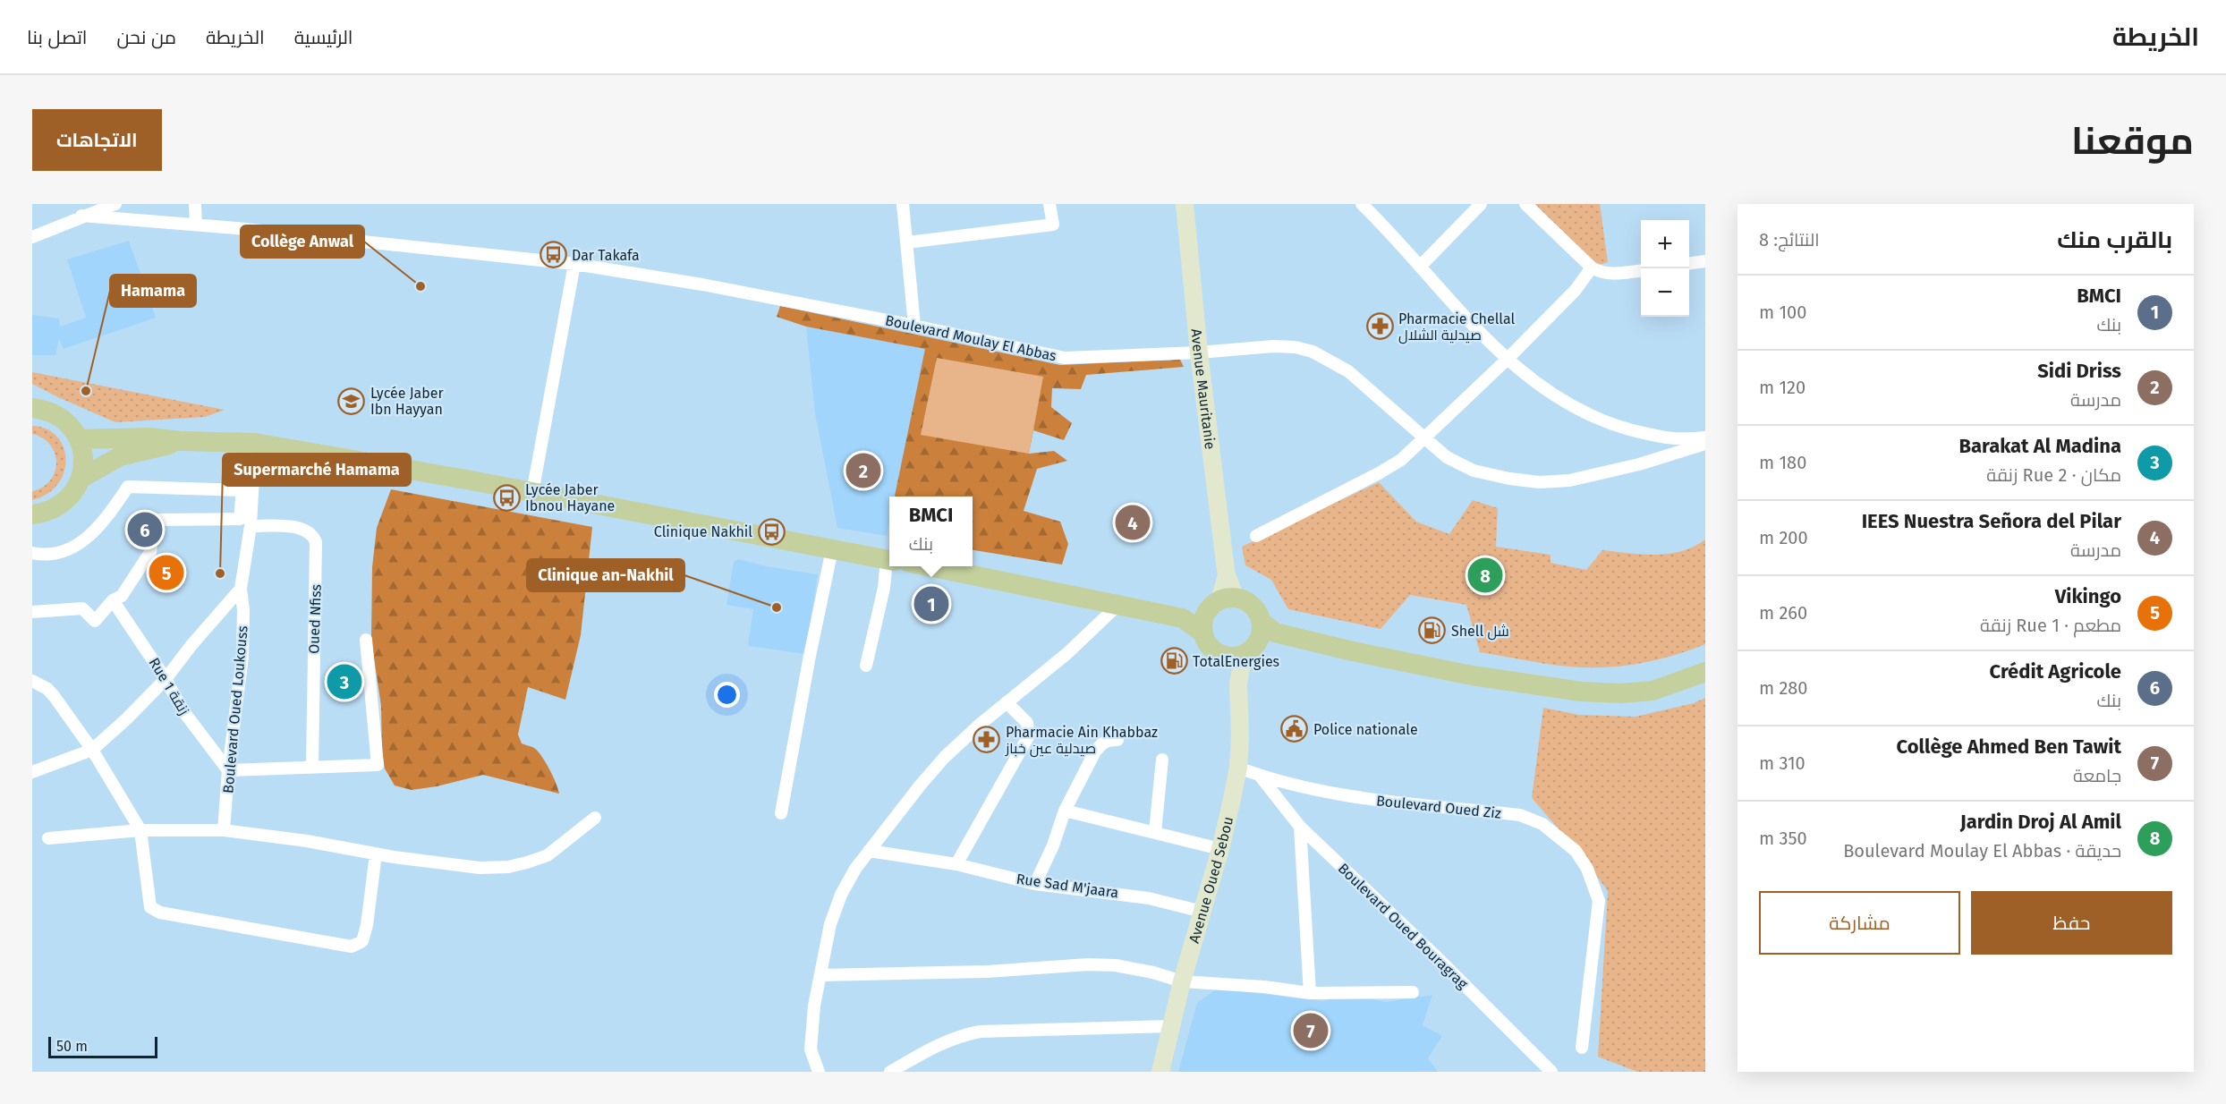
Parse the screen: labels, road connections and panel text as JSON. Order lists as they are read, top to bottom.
{
  "streets": {
    "street": [
      "Boulevard Moulay El Abbas",
      "Avenue Mauritanie",
      "Oued Nfiss",
      "Rue 1 زنقة",
      "Boulevard Oued Loukouss",
      "Boulevard Oued Ziz",
      "Avenue Oued Sebou",
      "Rue Sad M'jaara",
      "Boulevard Oued Bouragrag"
    ]
  },
  "crossings": [
    ["Boulevard Moulay El Abbas", "Avenue Mauritanie"],
    ["Avenue Mauritanie", "Avenue Oued Sebou"],
    ["Oued Nfiss", "Boulevard Oued Loukouss"],
    ["Rue 1 زنقة", "Boulevard Oued Loukouss"],
    ["Boulevard Oued Ziz", "Avenue Oued Sebou"],
    ["Boulevard Oued Ziz", "Boulevard Oued Bouragrag"],
    ["Avenue Oued Sebou", "Rue Sad M'jaara"]
  ],
  "places": {
    "bus stop": ["Dar Takafa", "Lycée Jaber Ibnou Hayane", "Clinique Nakhil"],
    "other": [
      "Collège Anwal",
      "Hamama",
      "Supermarché Hamama",
      "Clinique an-Nakhil"
    ],
    "pharmacy": ["Pharmacie Chellal صيدلية الشلال", "Pharmacie Ain Khabbaz صيدلية عين خباز"],
    "school or university": ["Lycée Jaber Ibn Hayyan"],
    "fuel station": ["Shell شل", "TotalEnergies"],
    "public building": ["Police nationale"]
  },
  "scale_bar": "50 m",
  "page": {
    "header": "الخريطة",
    "nav": [
      "الرئيسية",
      "الخريطة",
      "من نحن",
      "اتصل بنا"
    ],
    "title": "موقعنا",
    "buttons": [
      "الاتجاهات",
      ["حفظ", "مشاركة"]
    ],
    "heading": ["بالقرب منك", "النتائج: 8"],
    "map_buttons": ["+", "−"],
    "list": [
      {
        "mark": "1",
        "name": "BMCI",
        "note": "بنك",
        "value": "100 m"
      },
      {
        "mark": "2",
        "name": "Sidi Driss",
        "note": "مدرسة",
        "value": "120 m"
      },
      {
        "mark": "3",
        "name": "Barakat Al Madina",
        "note": "مكان · Rue 2 زنقة",
        "value": "180 m"
      },
      {
        "mark": "4",
        "name": "IEES Nuestra Señora del Pilar",
        "note": "مدرسة",
        "value": "200 m"
      },
      {
        "mark": "5",
        "name": "Vikingo",
        "note": "مطعم · Rue 1 زنقة",
        "value": "260 m"
      },
      {
        "mark": "6",
        "name": "Crédit Agricole",
        "note": "بنك",
        "value": "280 m"
      },
      {
        "mark": "7",
        "name": "Collège Ahmed Ben Tawit",
        "note": "جامعة",
        "value": "310 m"
      },
      {
        "mark": "8",
        "name": "Jardin Droj Al Amil",
        "note": "حديقة · Boulevard Moulay El Abbas",
        "value": "350 m"
      }
    ],
    "pins": [
      "2",
      "4",
      "6",
      "5",
      "8",
      "1",
      "3",
      "7"
    ],
    "popup": ["BMCI", "بنك"],
    "scale": "50 m"
  }
}
